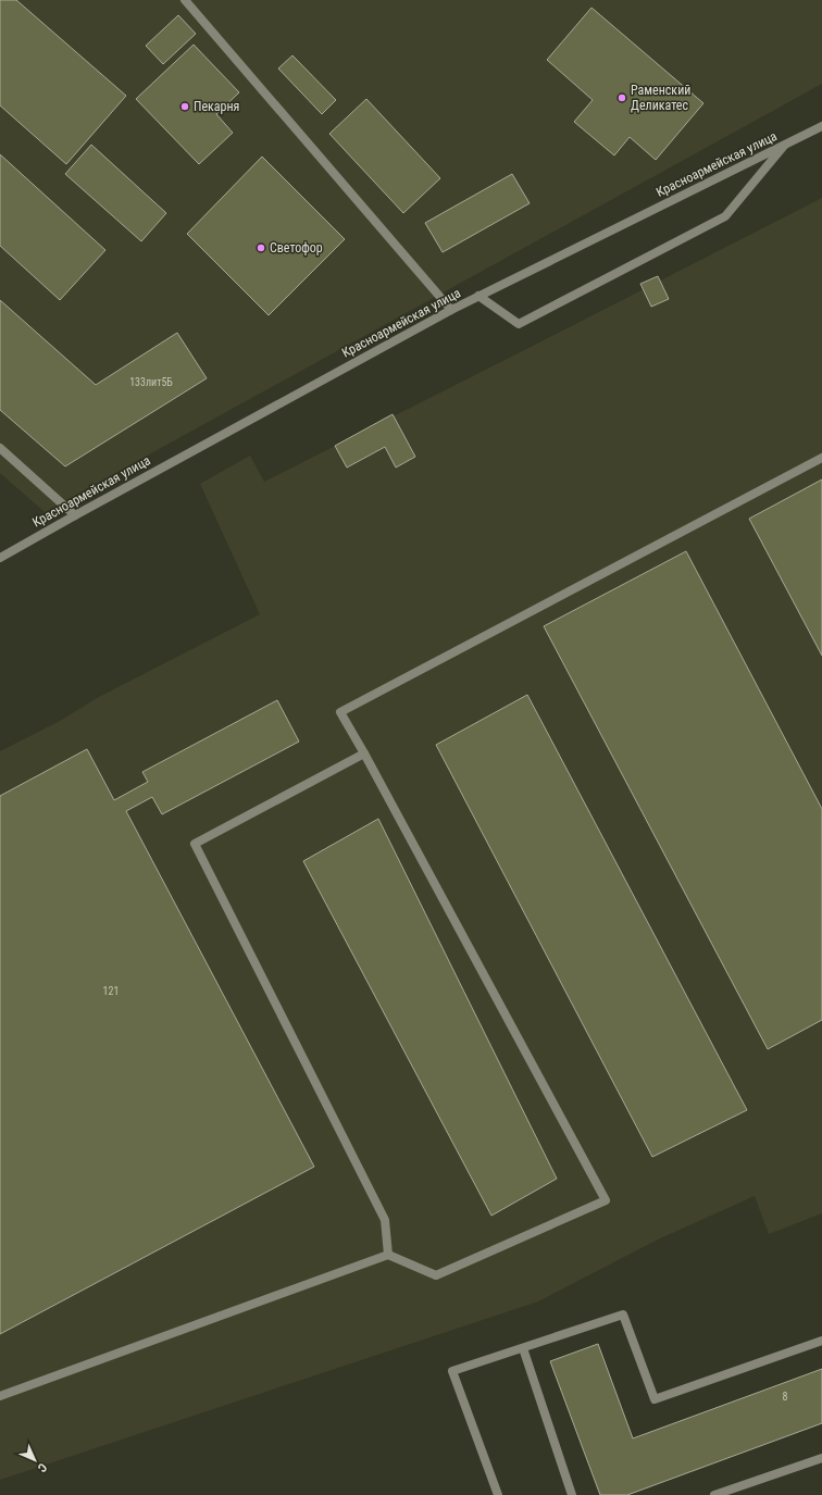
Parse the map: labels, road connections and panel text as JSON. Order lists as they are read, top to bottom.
{
  "streets": {
    "street": ["Красноармейская улица"]
  },
  "places": ["Раменский Деликатес", "Пекарня", "Светофор"],
  "house_numbers": ["133лит5Б", "121", "8"],
  "north": "bottom right"
}
